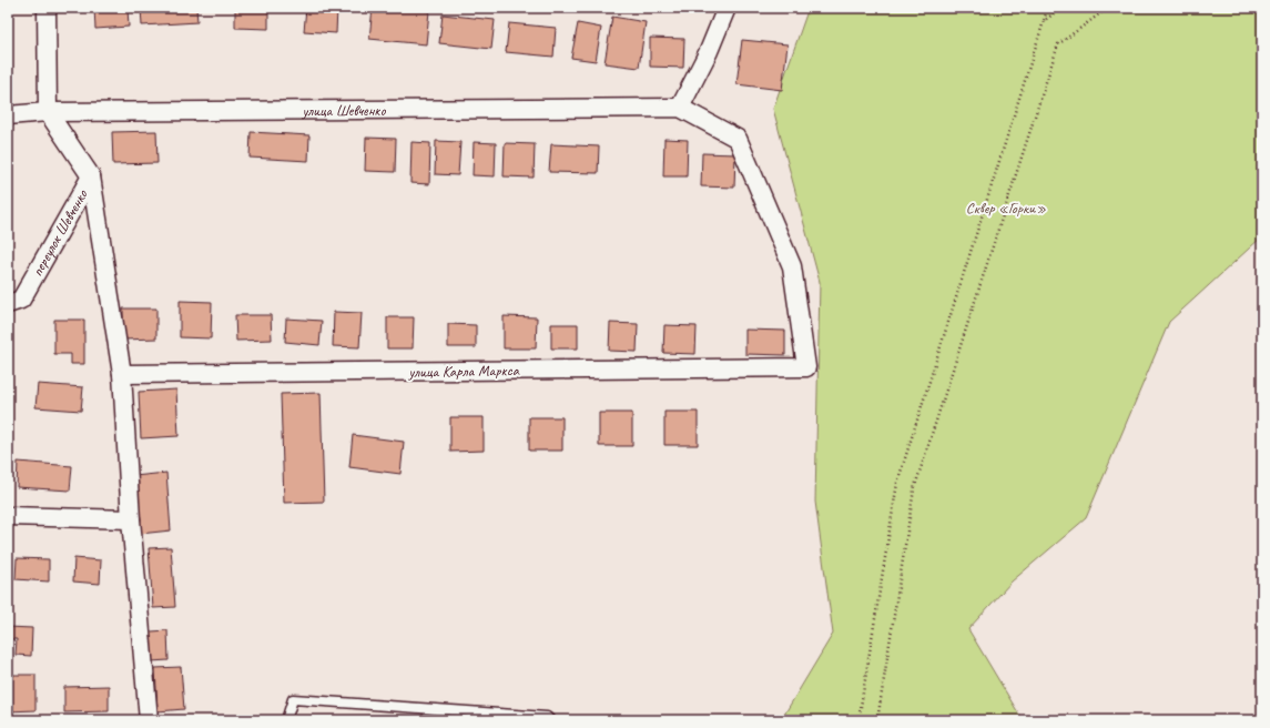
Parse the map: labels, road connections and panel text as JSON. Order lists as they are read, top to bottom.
{
  "streets": {
    "street": ["улица Шевченко", "переулок Шевченко", "улица Карла Маркса"]
  },
  "crossings": [
    ["улица Шевченко", "улица Карла Маркса"]
  ],
  "parks": ["Сквер «Горки»"]
}
